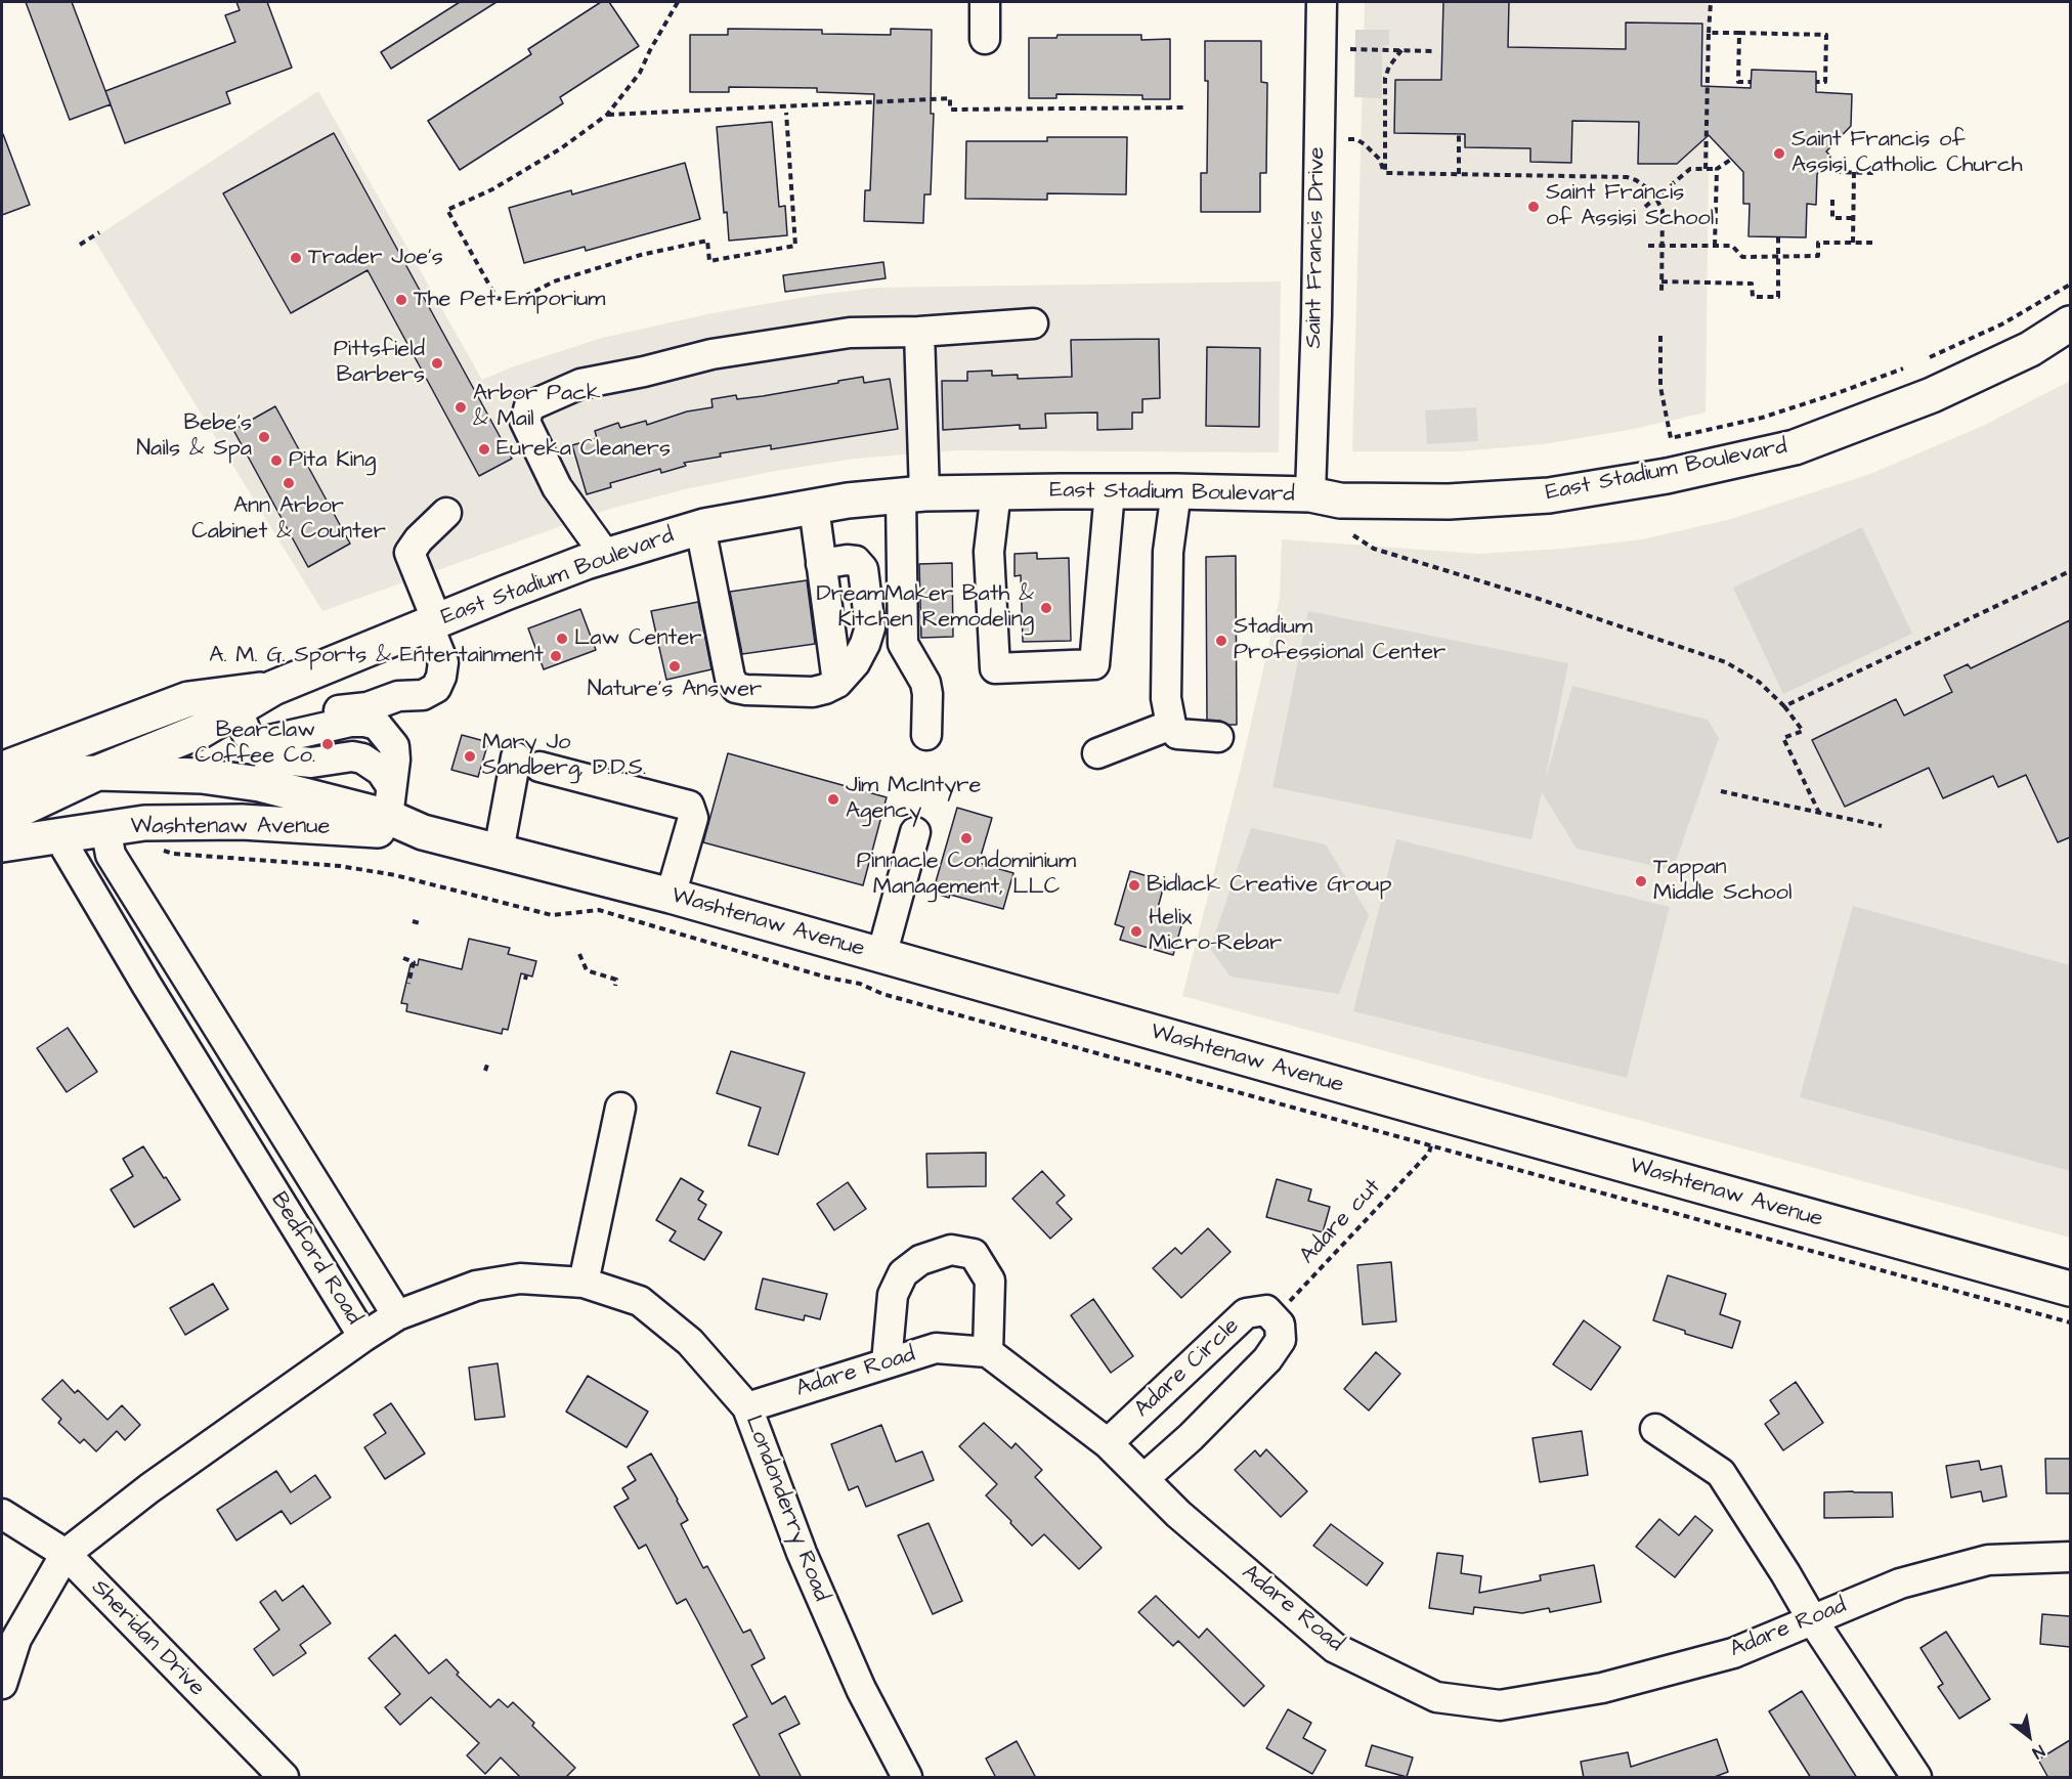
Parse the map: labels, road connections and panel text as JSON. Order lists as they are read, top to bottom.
{
  "streets": {
    "main road": ["East Stadium Boulevard", "Washtenaw Avenue"],
    "street": [
      "Saint Francis Drive",
      "Bedford Road",
      "Adare Circle",
      "Adare Road",
      "Londonderry Road",
      "Sheridan Drive"
    ],
    "path": ["Adare cut"]
  },
  "crossings": [
    ["Saint Francis Drive", "East Stadium Boulevard"],
    ["East Stadium Boulevard", "Washtenaw Avenue"],
    ["Washtenaw Avenue", "Bedford Road"],
    ["Adare cut", "Adare Circle"],
    ["Bedford Road", "Londonderry Road"],
    ["Bedford Road", "Sheridan Drive"],
    ["Adare Circle", "Adare Road"],
    ["Adare Road", "Londonderry Road"]
  ],
  "places": [
    "Saint Francis of Assisi Catholic Church",
    "Saint Francis of Assisi School",
    "Trader Joe's",
    "The Pet Emporium",
    "Pittsfield Barbers",
    "Arbor Pack & Mail",
    "Bebe's Nails & Spa",
    "Eureka Cleaners",
    "Pita King",
    "Ann Arbor Cabinet & Counter",
    "DreamMaker Bath & Kitchen Remodeling",
    "Law Center",
    "Stadium Professional Center",
    "A. M. G. Sports & Entertainment",
    "Nature's Answer",
    "Bearclaw Coffee Co.",
    "Mary Jo Sandberg, D.D.S.",
    "Jim McIntyre Agency",
    "Pinnacle Condominium Management, LLC",
    "Tappan Middle School",
    "Bidlack Creative Group",
    "Helix Micro-Rebar"
  ],
  "north": "bottom right"
}
